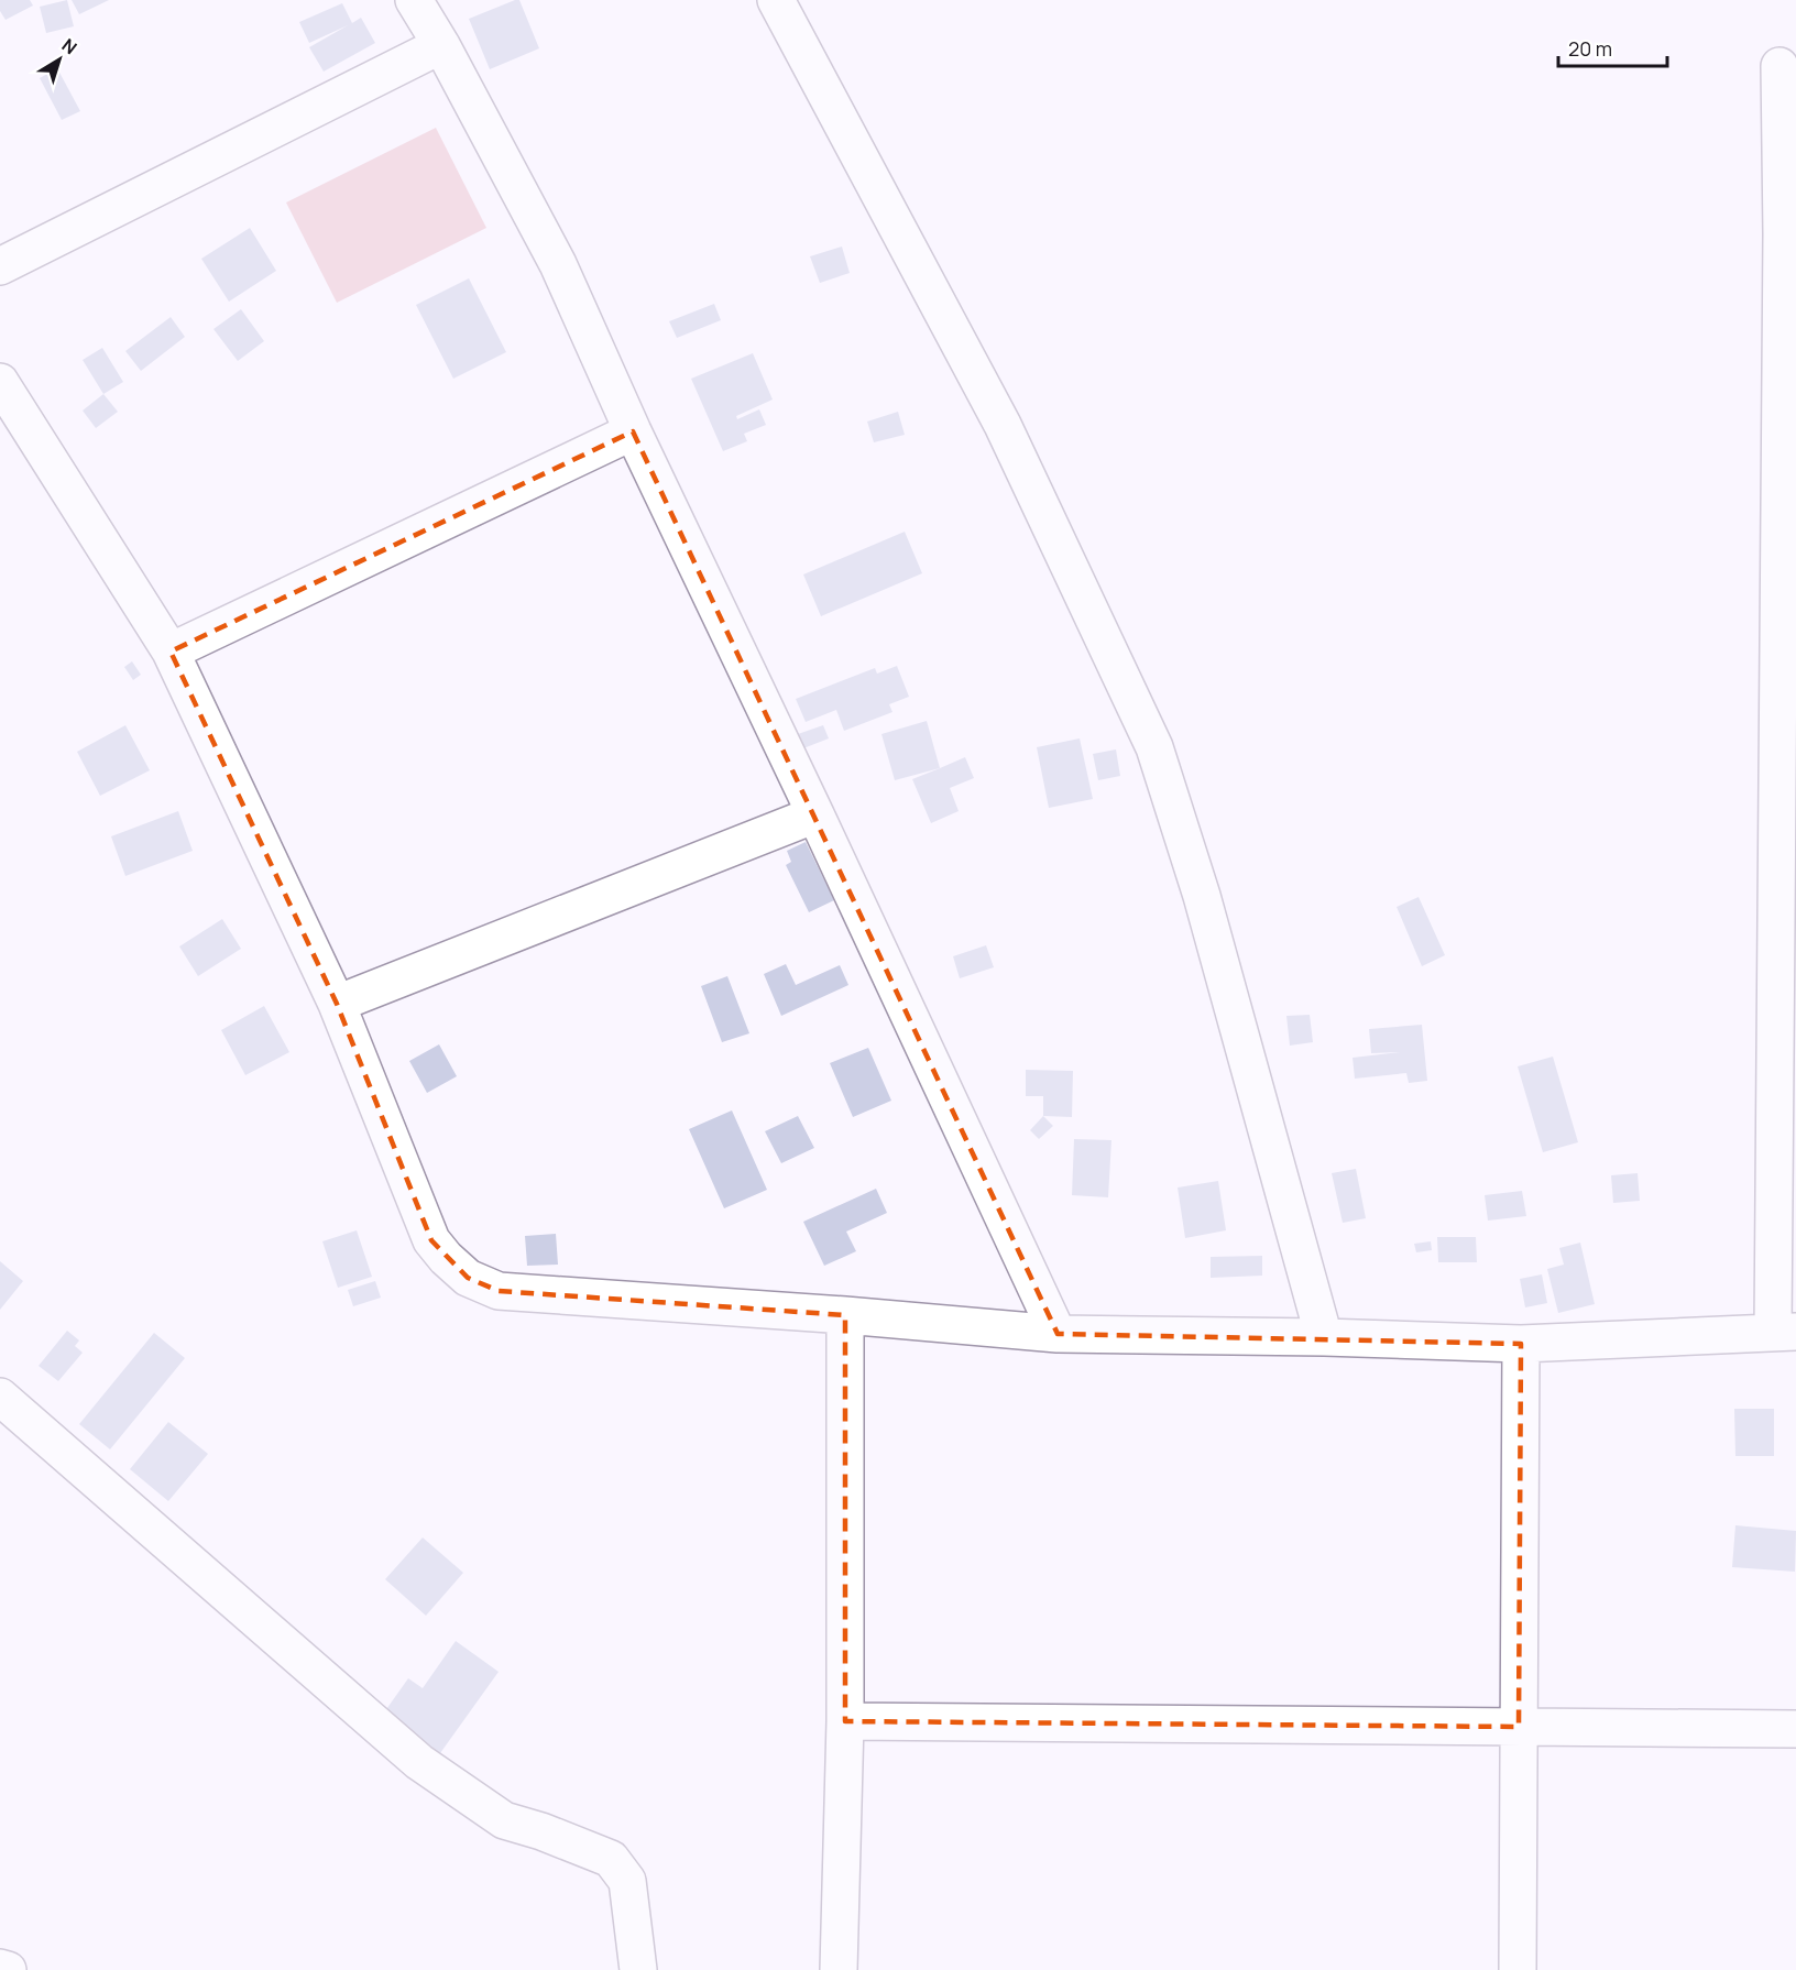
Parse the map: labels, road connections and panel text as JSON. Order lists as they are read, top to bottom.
{
  "scale_bar": "20 m",
  "north": "top right"
}
